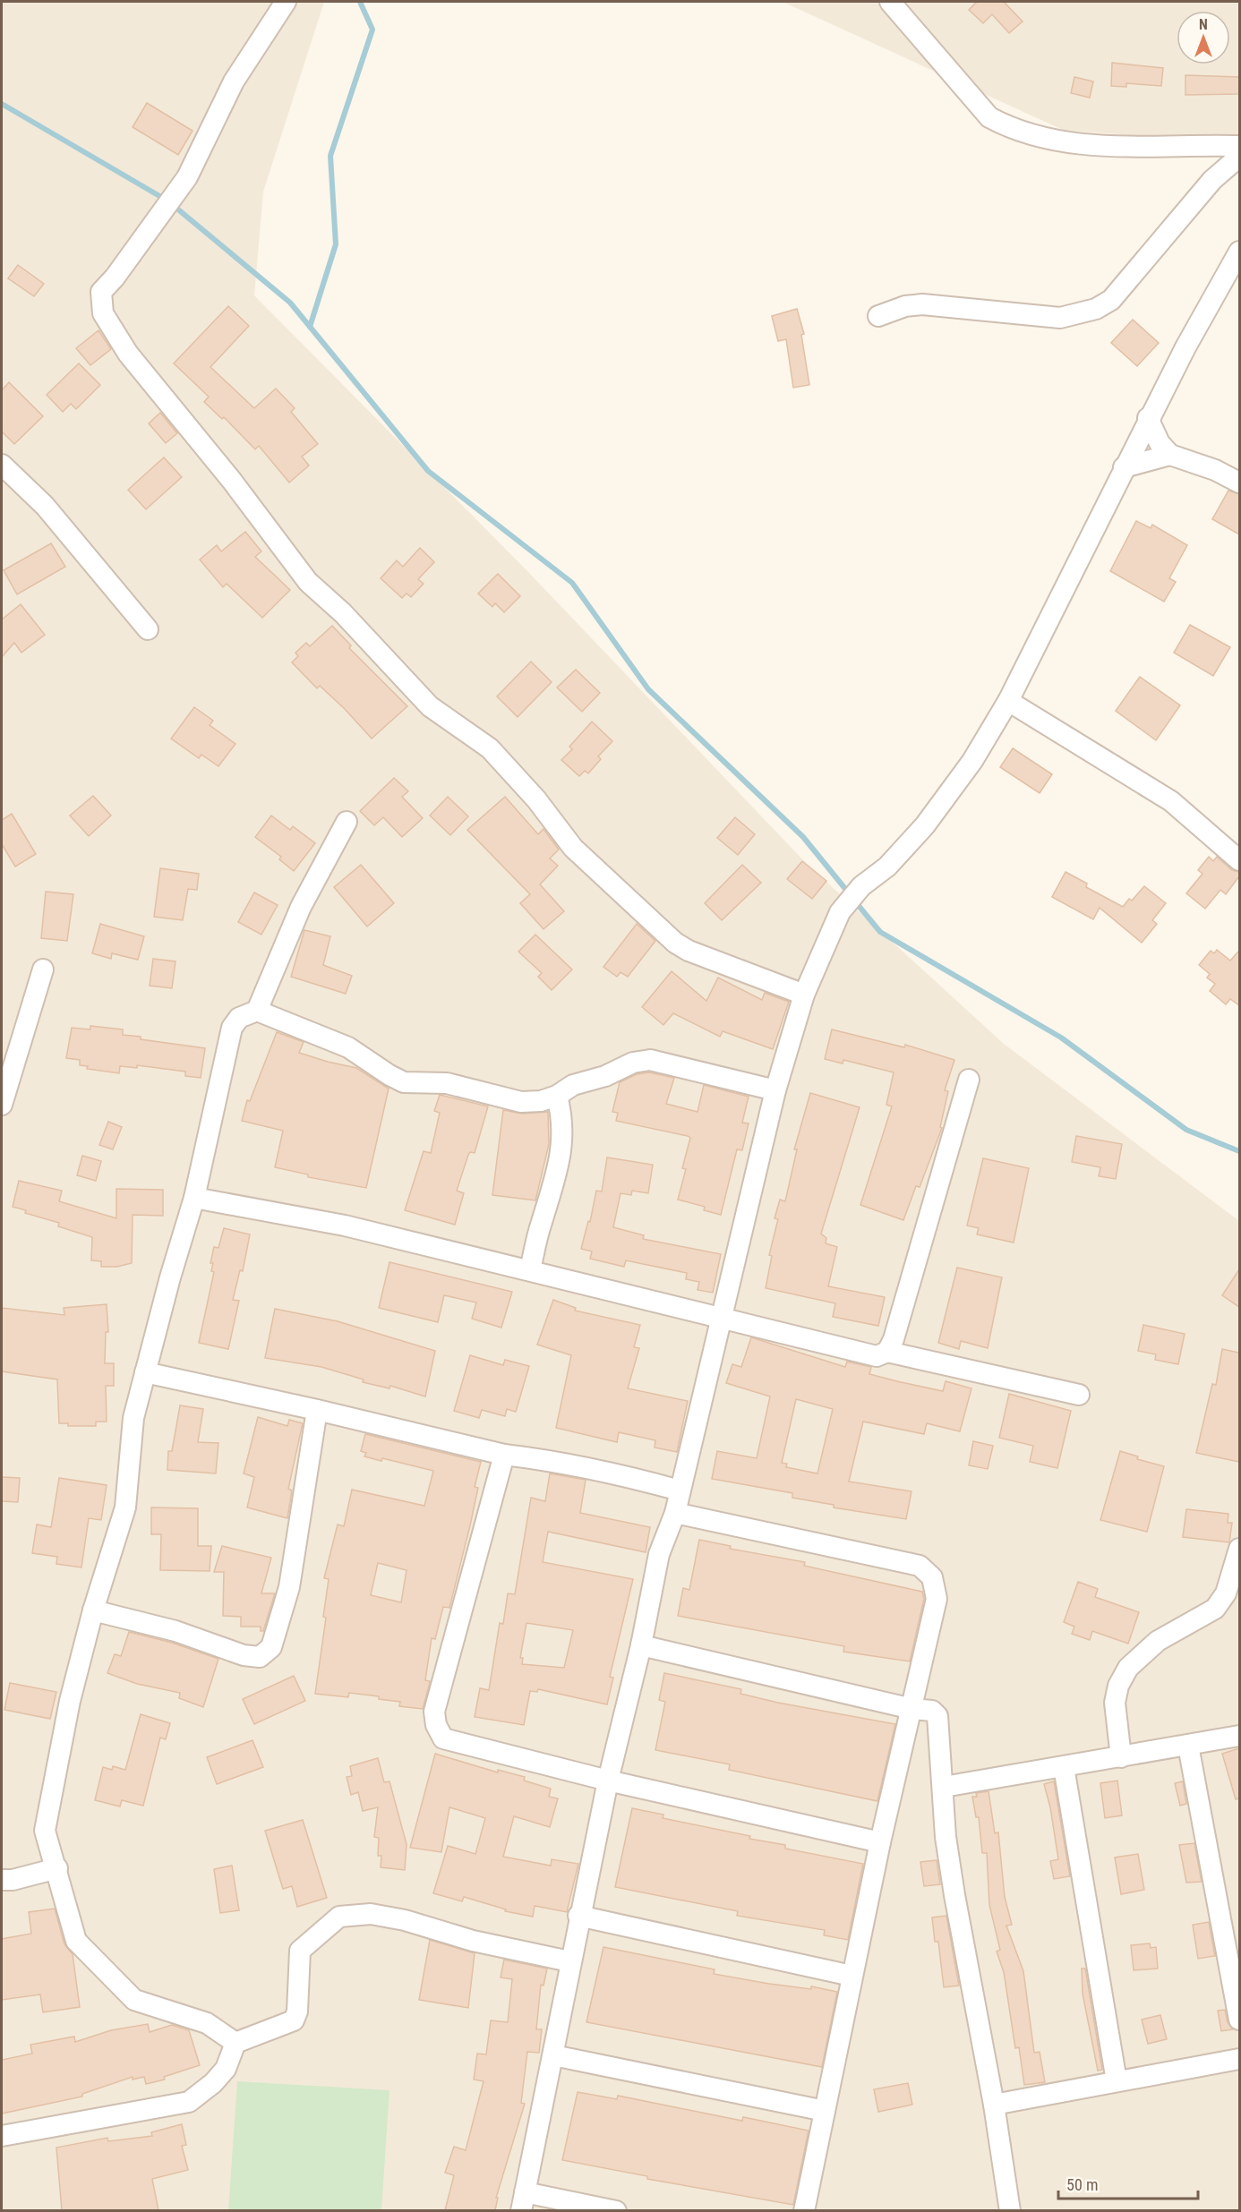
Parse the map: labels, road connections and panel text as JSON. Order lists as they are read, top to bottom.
{
  "scale_bar": "50 m",
  "north": "top"
}
